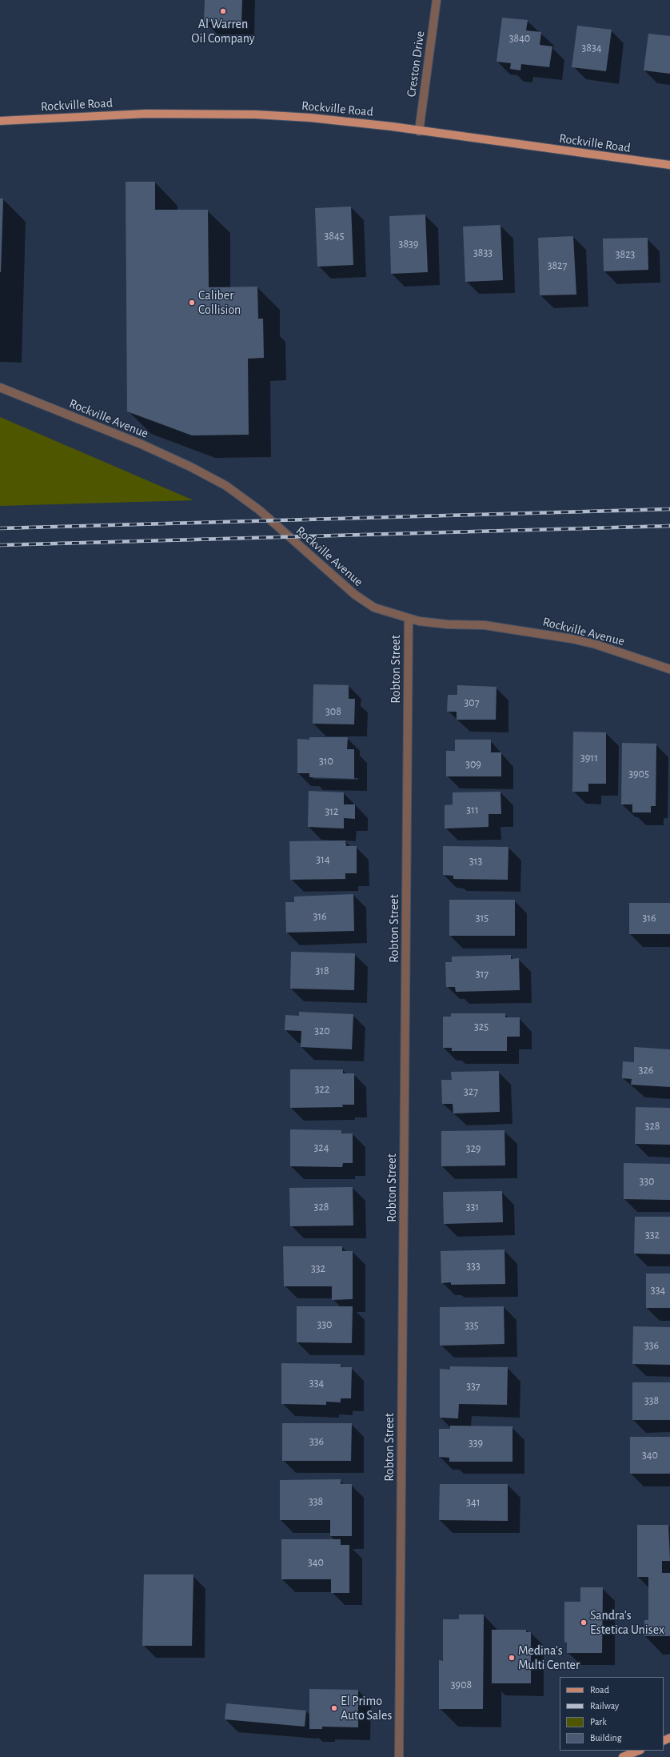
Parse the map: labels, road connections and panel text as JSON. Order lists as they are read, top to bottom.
{
  "streets": {
    "main road": ["Rockville Road"],
    "street": ["Creston Drive", "Rockville Avenue", "Robton Street"]
  },
  "crossings": [
    ["Creston Drive", "Rockville Road"],
    ["Rockville Avenue", "Robton Street"]
  ],
  "places": [
    "Al Warren Oil Company",
    "Caliber Collision",
    "Sandra's Estetica Unisex",
    "Medina’s Multi Center",
    "El Primo Auto Sales"
  ],
  "house_numbers": [
    "3840",
    "3834",
    "3845",
    "3839",
    "3833",
    "3823",
    "3827",
    "307",
    "308",
    "3911",
    "310",
    "309",
    "3905",
    "311",
    "312",
    "314",
    "313",
    "316",
    "315",
    "316",
    "318",
    "317",
    "325",
    "320",
    "326",
    "322",
    "327",
    "328",
    "324",
    "329",
    "330",
    "328",
    "331",
    "332",
    "333",
    "332",
    "334",
    "330",
    "335",
    "336",
    "334",
    "337",
    "338",
    "336",
    "339",
    "340",
    "338",
    "341",
    "340",
    "3908"
  ],
  "legend": [
    "Road",
    "Railway",
    "Park",
    "Building"
  ]
}
